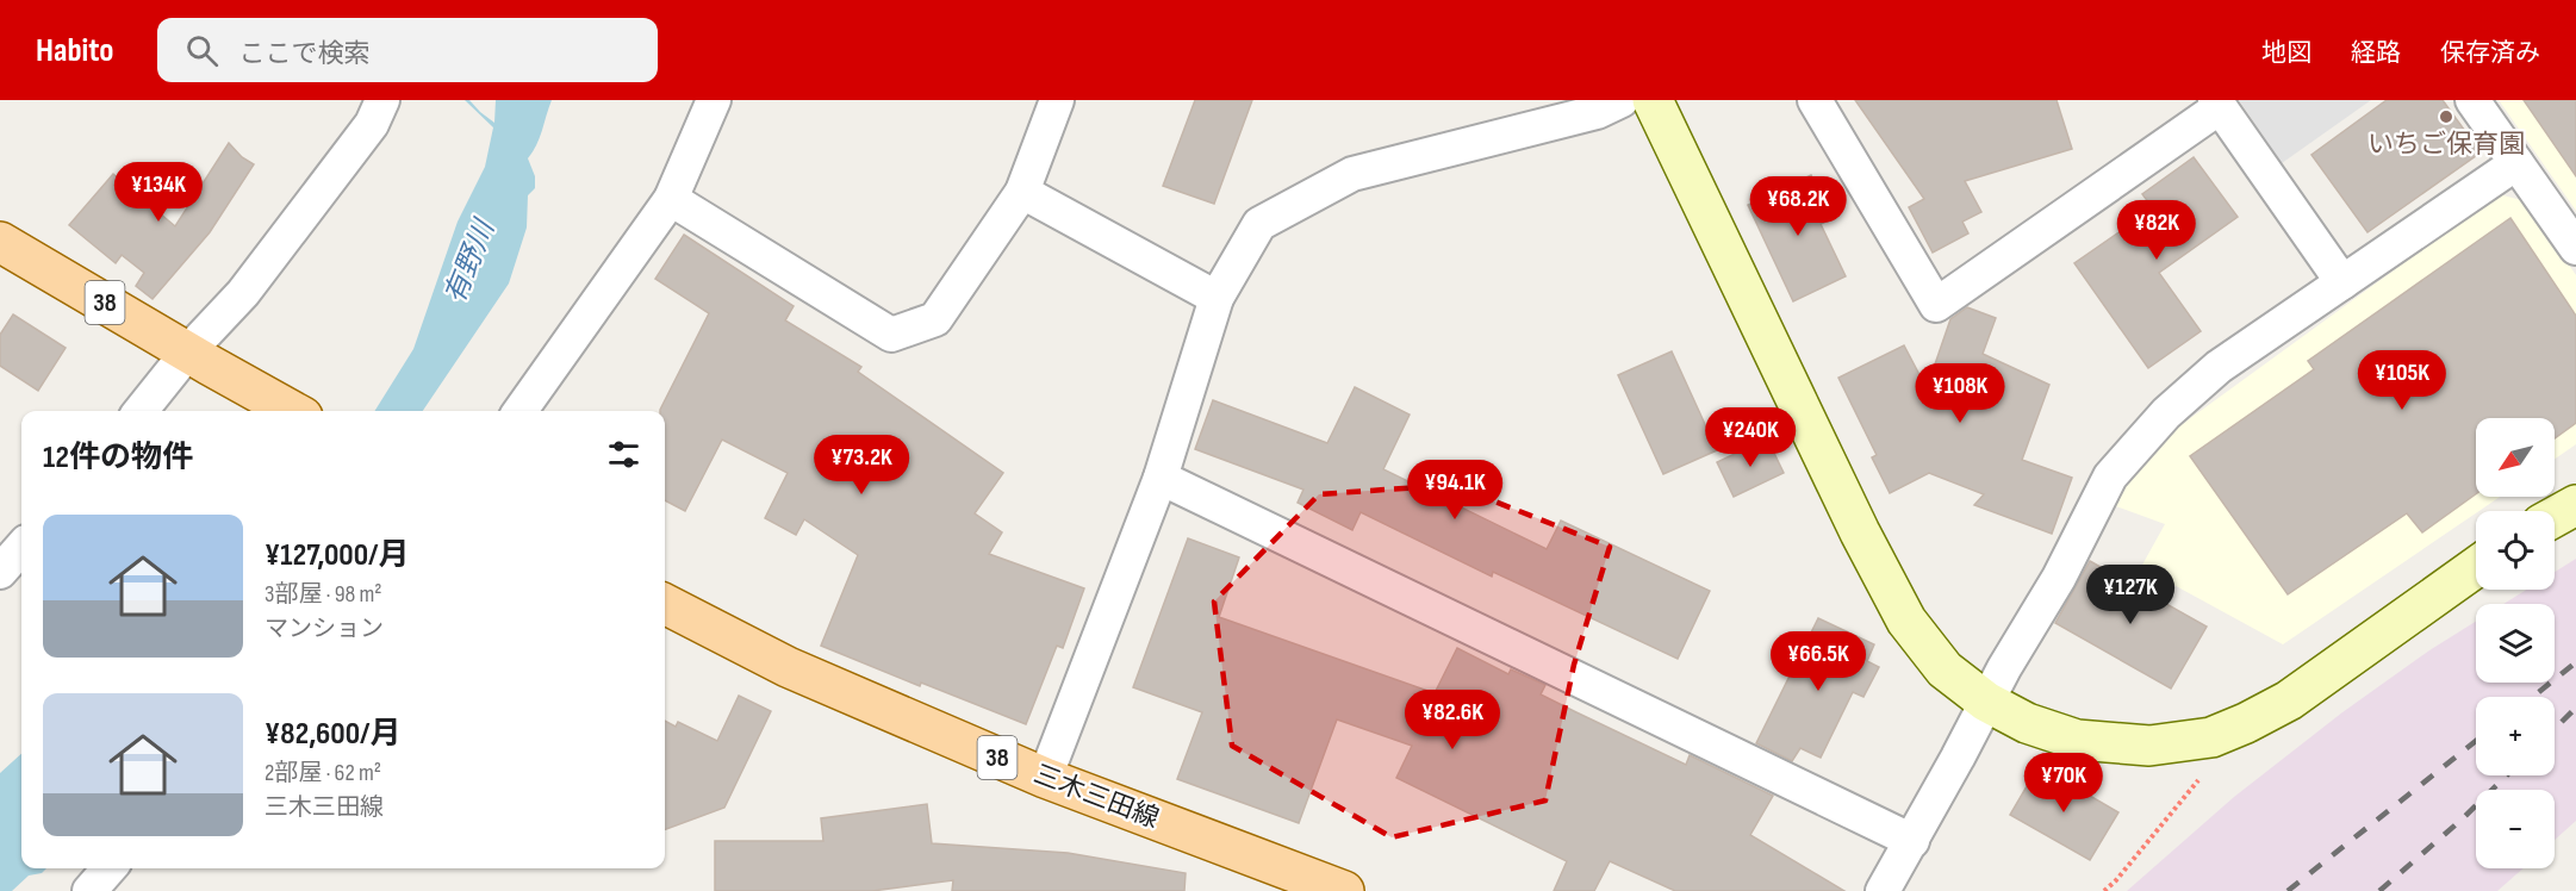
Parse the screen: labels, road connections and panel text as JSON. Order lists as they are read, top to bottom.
{
  "streets": {
    "main road": ["38", "三木三田線"]
  },
  "water": ["有野川"],
  "places": ["いちご保育園"],
  "north": "bottom left",
  "page": {
    "header": "Habito",
    "search": "ここで検索",
    "nav": ["地図", "経路", "保存済み"],
    "price": [
      "¥134K",
      "¥68.2K",
      "¥82K",
      "¥105K",
      "¥108K",
      "¥240K",
      "¥73.2K",
      "¥94.1K",
      "¥127K",
      "¥66.5K",
      "¥82.6K",
      "¥70K"
    ],
    "heading": "12件の物件",
    "map_buttons": ["+", "−"],
    "list": [
      {
        "name": "¥127,000/月",
        "note": "3部屋 · 98 m² · マンション"
      },
      {
        "name": "¥82,600/月",
        "note": "2部屋 · 62 m² · 三木三田線"
      }
    ]
  }
}
